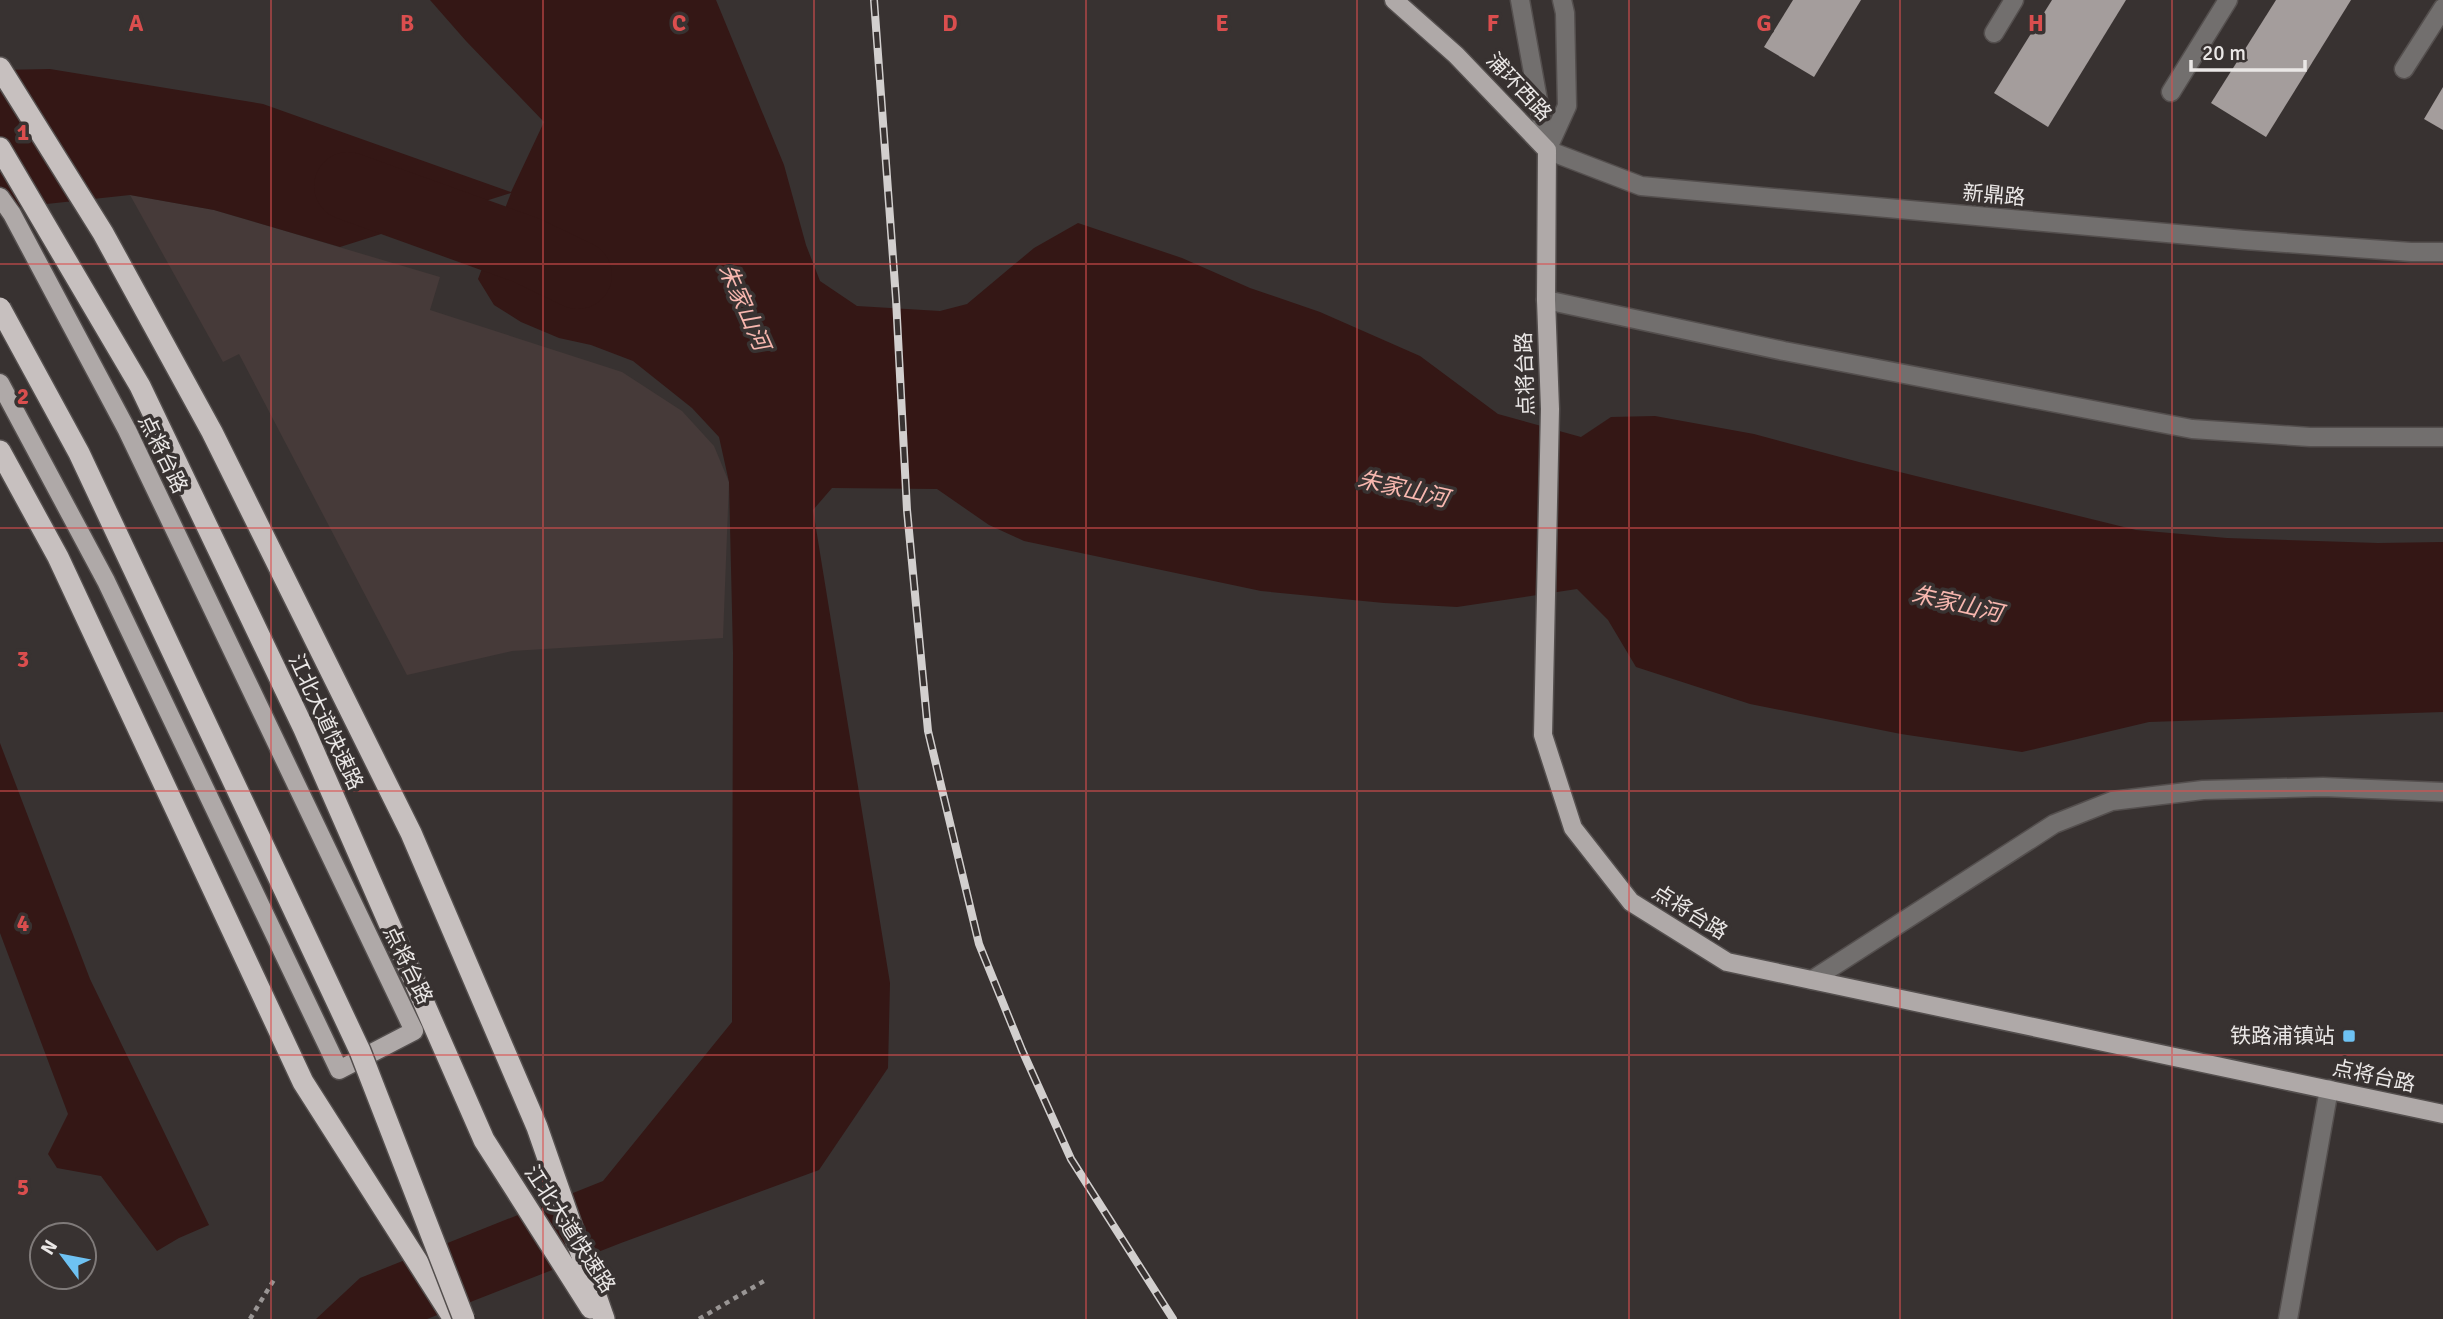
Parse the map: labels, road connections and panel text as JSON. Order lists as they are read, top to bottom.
{
  "streets": {
    "highway": ["江北大道快速路"],
    "main road": ["浦环西路", "点将台路"],
    "street": ["新鼎路"]
  },
  "crossings": [
    ["浦环西路", "新鼎路"],
    ["浦环西路", "点将台路"],
    ["新鼎路", "点将台路"]
  ],
  "water": ["朱家山河"],
  "places": {
    "transit": ["铁路浦镇站"]
  },
  "scale_bar": "20 m",
  "north": "top left",
  "grid": {
    "columns": [
      "A",
      "B",
      "C",
      "D",
      "E",
      "F",
      "G",
      "H"
    ],
    "rows": [
      "1",
      "2",
      "3",
      "4",
      "5"
    ]
  }
}
